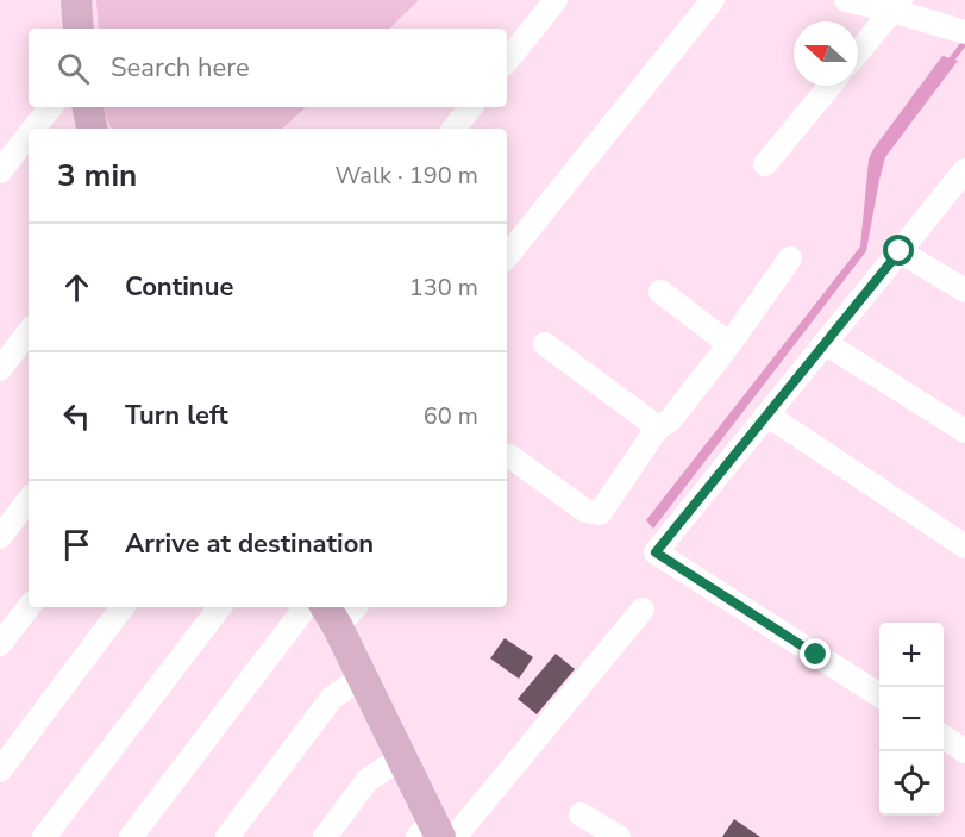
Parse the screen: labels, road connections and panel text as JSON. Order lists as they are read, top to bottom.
{
  "north": "left",
  "page": {
    "search": "Search here",
    "heading": ["3 min", "Walk · 190 m"],
    "list": [
      ["Continue", "130 m"],
      ["Turn left", "60 m"],
      "Arrive at destination"
    ],
    "map_buttons": ["+", "−"]
  }
}
